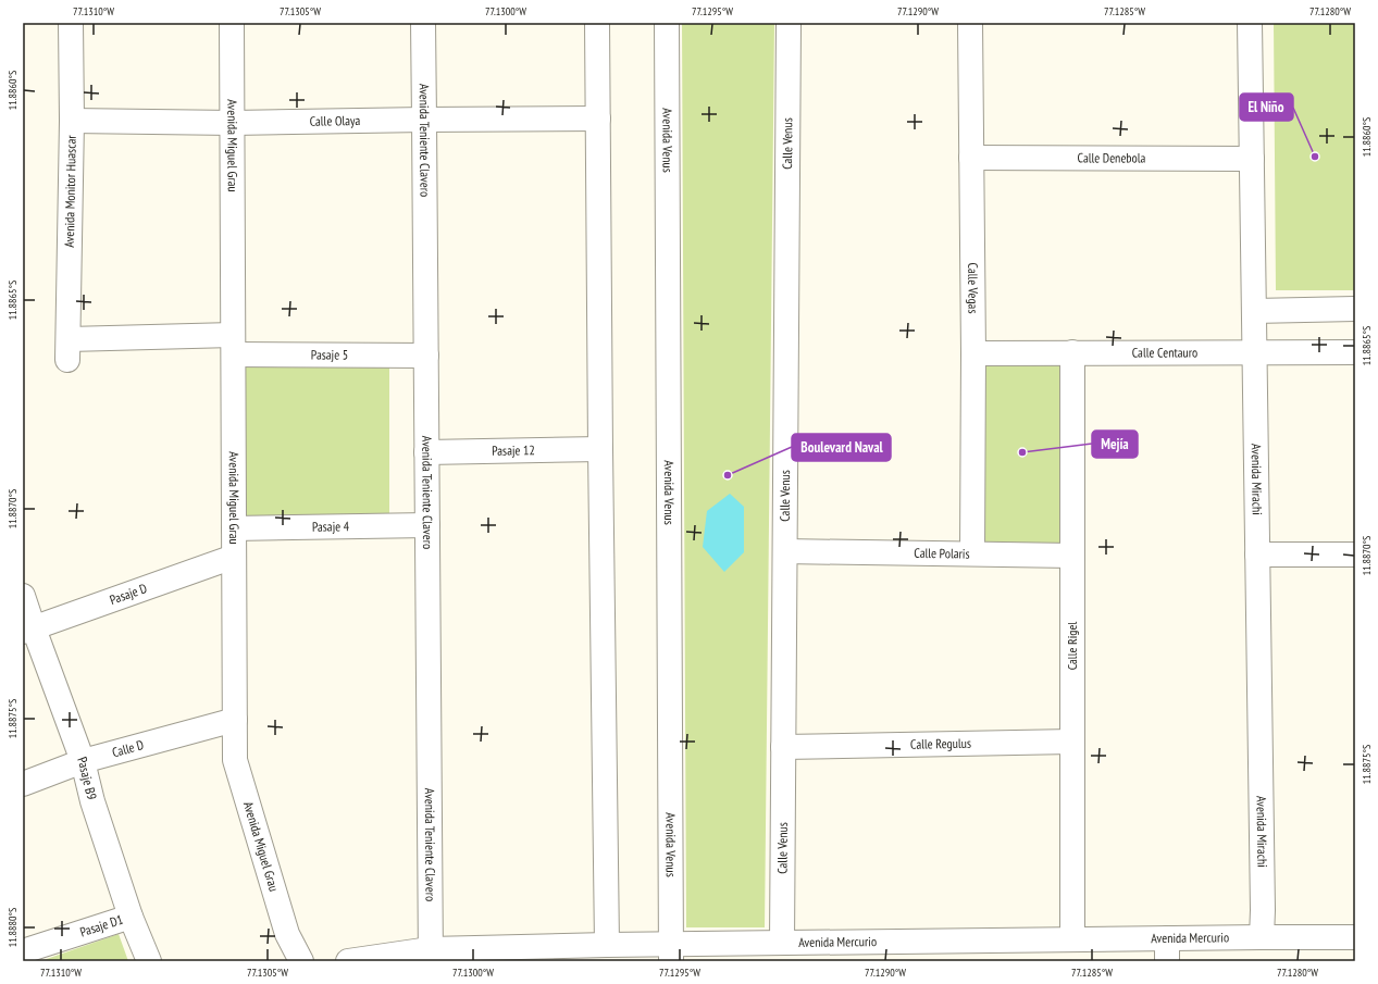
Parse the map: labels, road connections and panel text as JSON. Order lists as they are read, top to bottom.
{
  "streets": {
    "street": [
      "Calle Olaya",
      "Avenida Teniente Clavero",
      "Avenida Venus",
      "Calle Venus",
      "Avenida Miguel Grau",
      "Calle Denebola",
      "Avenida Monitor Huascar",
      "Calle Vegas",
      "Calle Centauro",
      "Pasaje 5",
      "Pasaje 12",
      "Avenida Mirachi",
      "Pasaje 4",
      "Calle Polaris",
      "Pasaje D",
      "Calle Rigel",
      "Calle Regulus",
      "Calle D",
      "Pasaje B9",
      "Pasaje D1",
      "Avenida Mercurio"
    ]
  },
  "crossings": [
    ["Calle Olaya", "Avenida Teniente Clavero"],
    ["Calle Olaya", "Avenida Miguel Grau"],
    ["Calle Olaya", "Avenida Monitor Huascar"],
    ["Avenida Teniente Clavero", "Pasaje 5"],
    ["Avenida Teniente Clavero", "Pasaje 12"],
    ["Avenida Teniente Clavero", "Pasaje 4"],
    ["Avenida Teniente Clavero", "Avenida Mercurio"],
    ["Avenida Venus", "Avenida Mercurio"],
    ["Calle Venus", "Calle Polaris"],
    ["Calle Venus", "Calle Regulus"],
    ["Calle Venus", "Avenida Mercurio"],
    ["Avenida Miguel Grau", "Pasaje 5"],
    ["Avenida Miguel Grau", "Pasaje 4"],
    ["Avenida Miguel Grau", "Pasaje D"],
    ["Avenida Miguel Grau", "Calle D"],
    ["Calle Denebola", "Calle Vegas"],
    ["Calle Denebola", "Avenida Mirachi"],
    ["Avenida Monitor Huascar", "Pasaje 5"],
    ["Calle Vegas", "Calle Centauro"],
    ["Calle Vegas", "Calle Polaris"],
    ["Calle Centauro", "Avenida Mirachi"],
    ["Calle Centauro", "Calle Rigel"],
    ["Avenida Mirachi", "Avenida Mercurio"],
    ["Calle Polaris", "Calle Rigel"],
    ["Pasaje D", "Pasaje B9"],
    ["Calle Rigel", "Calle Regulus"],
    ["Calle Rigel", "Avenida Mercurio"],
    ["Calle D", "Pasaje B9"],
    ["Pasaje B9", "Pasaje D1"]
  ],
  "places": ["El Niño", "Mejía", "Boulevard Naval"],
  "coordinates": [
    "77.1310°W",
    "77.1305°W",
    "77.1300°W",
    "77.1295°W",
    "77.1290°W",
    "77.1285°W",
    "77.1280°W",
    "11.8860°S",
    "11.8865°S",
    "11.8870°S",
    "11.8875°S",
    "11.8880°S"
  ]
}
